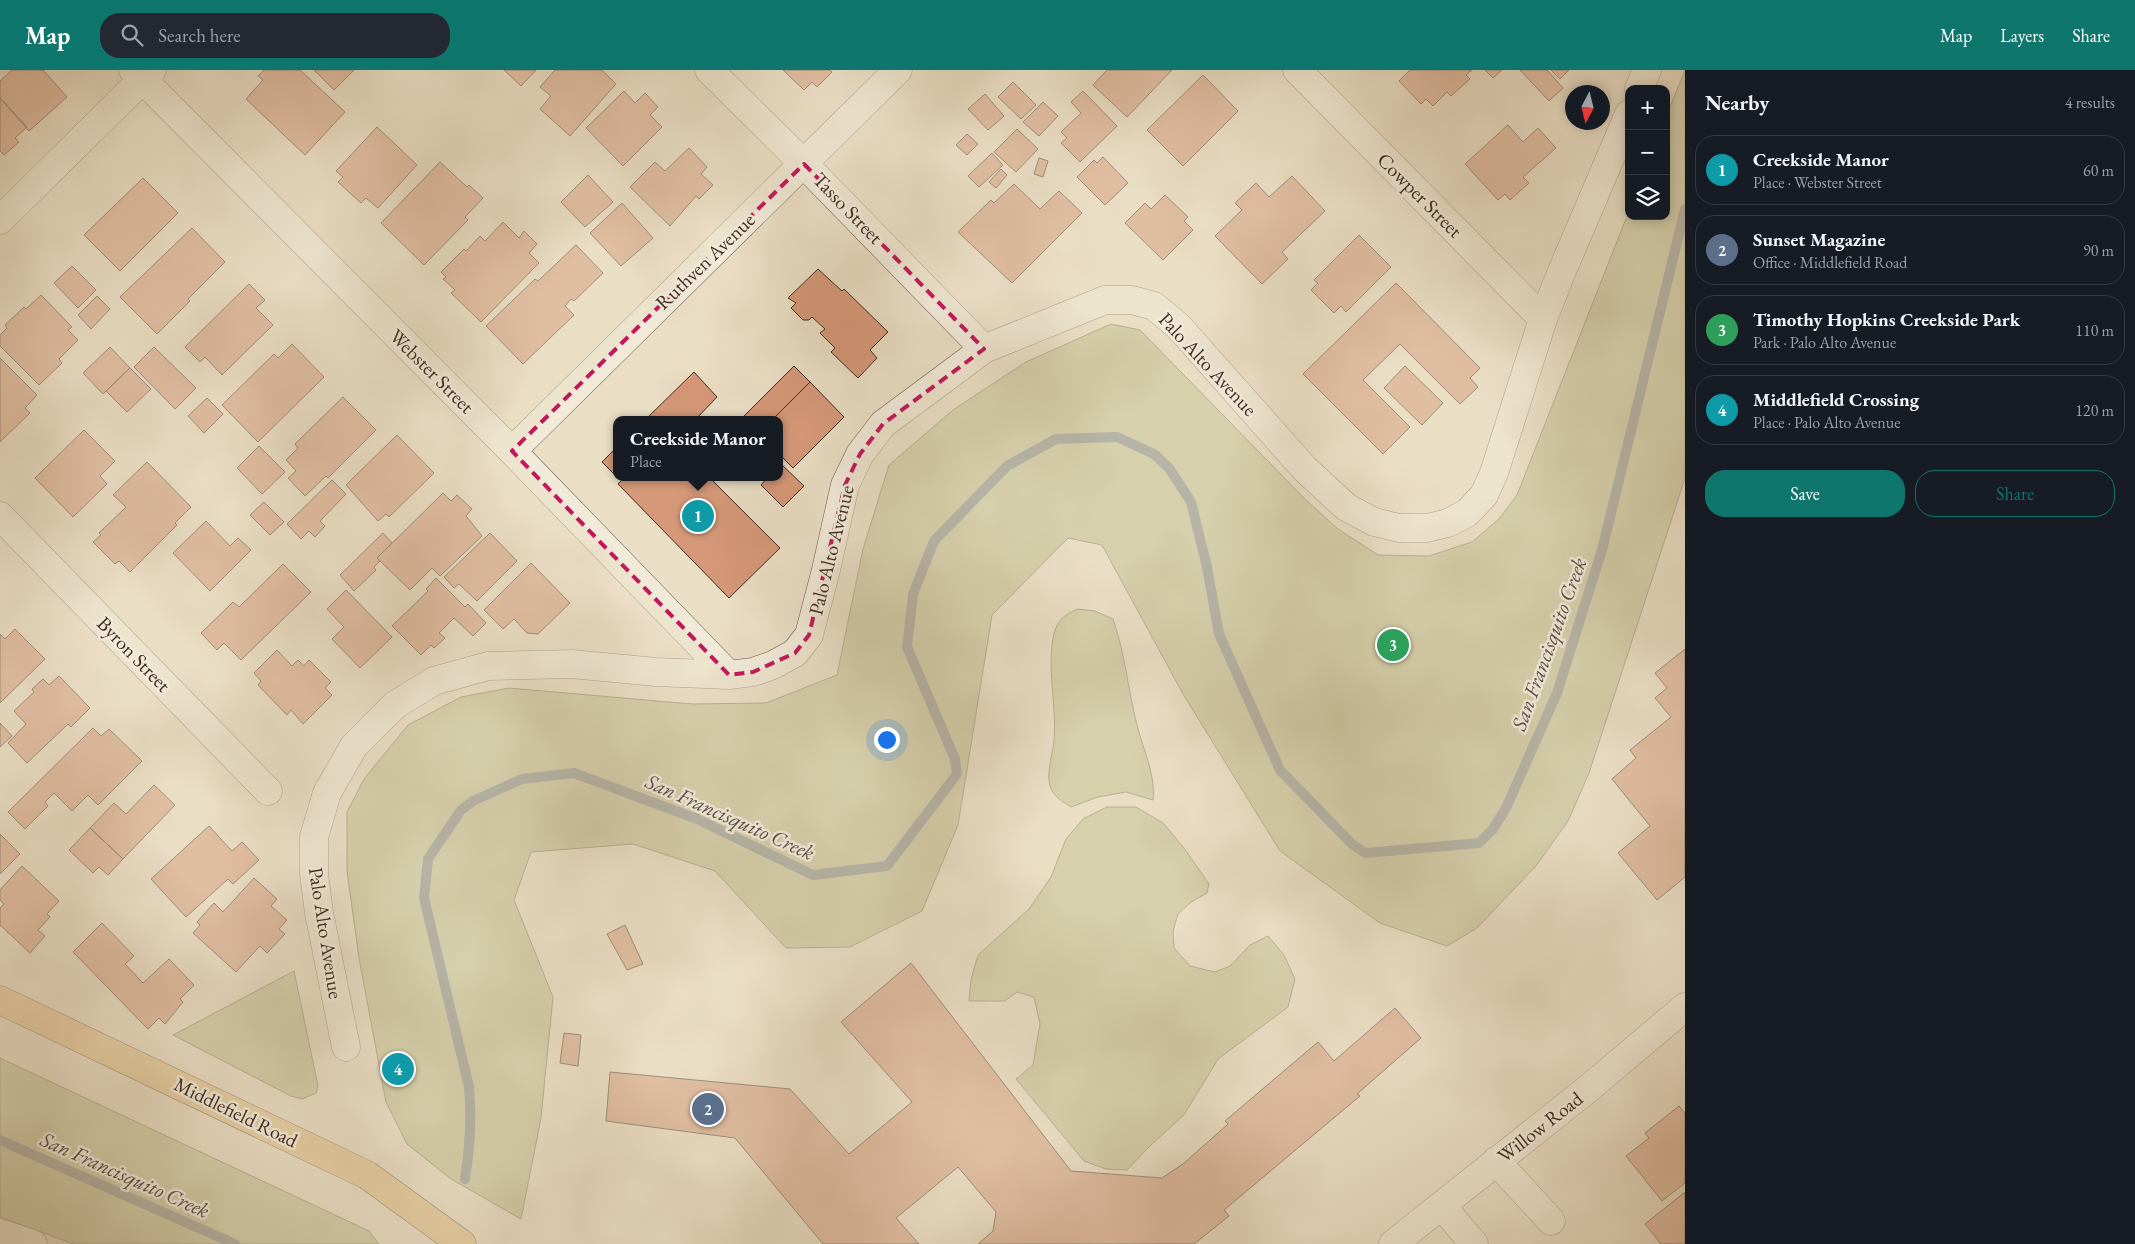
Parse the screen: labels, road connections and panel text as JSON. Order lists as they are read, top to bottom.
{
  "streets": {
    "main road": ["Middlefield Road"],
    "street": [
      "Cowper Street",
      "Tasso Street",
      "Ruthven Avenue",
      "Palo Alto Avenue",
      "Webster Street",
      "Byron Street",
      "Willow Road"
    ]
  },
  "crossings": [
    ["Cowper Street", "Palo Alto Avenue"],
    ["Tasso Street", "Ruthven Avenue"],
    ["Tasso Street", "Palo Alto Avenue"],
    ["Ruthven Avenue", "Webster Street"],
    ["Palo Alto Avenue", "Webster Street"]
  ],
  "water": ["San Francisquito Creek"],
  "north": "bottom",
  "page": {
    "header": "Map",
    "search": "Search here",
    "nav": ["Map", "Layers", "Share"],
    "heading": ["Nearby", "4 results"],
    "map_buttons": ["+", "−"],
    "list": [
      {
        "mark": "1",
        "name": "Creekside Manor",
        "note": "Place · Webster Street",
        "value": "60 m"
      },
      {
        "mark": "2",
        "name": "Sunset Magazine",
        "note": "Office · Middlefield Road",
        "value": "90 m"
      },
      {
        "mark": "3",
        "name": "Timothy Hopkins Creekside Park",
        "note": "Park · Palo Alto Avenue",
        "value": "110 m"
      },
      {
        "mark": "4",
        "name": "Middlefield Crossing",
        "note": "Place · Palo Alto Avenue",
        "value": "120 m"
      }
    ],
    "popup": ["Creekside Manor", "Place"],
    "buttons": ["Save", "Share"],
    "pins": [
      "1",
      "3",
      "4",
      "2"
    ]
  }
}
